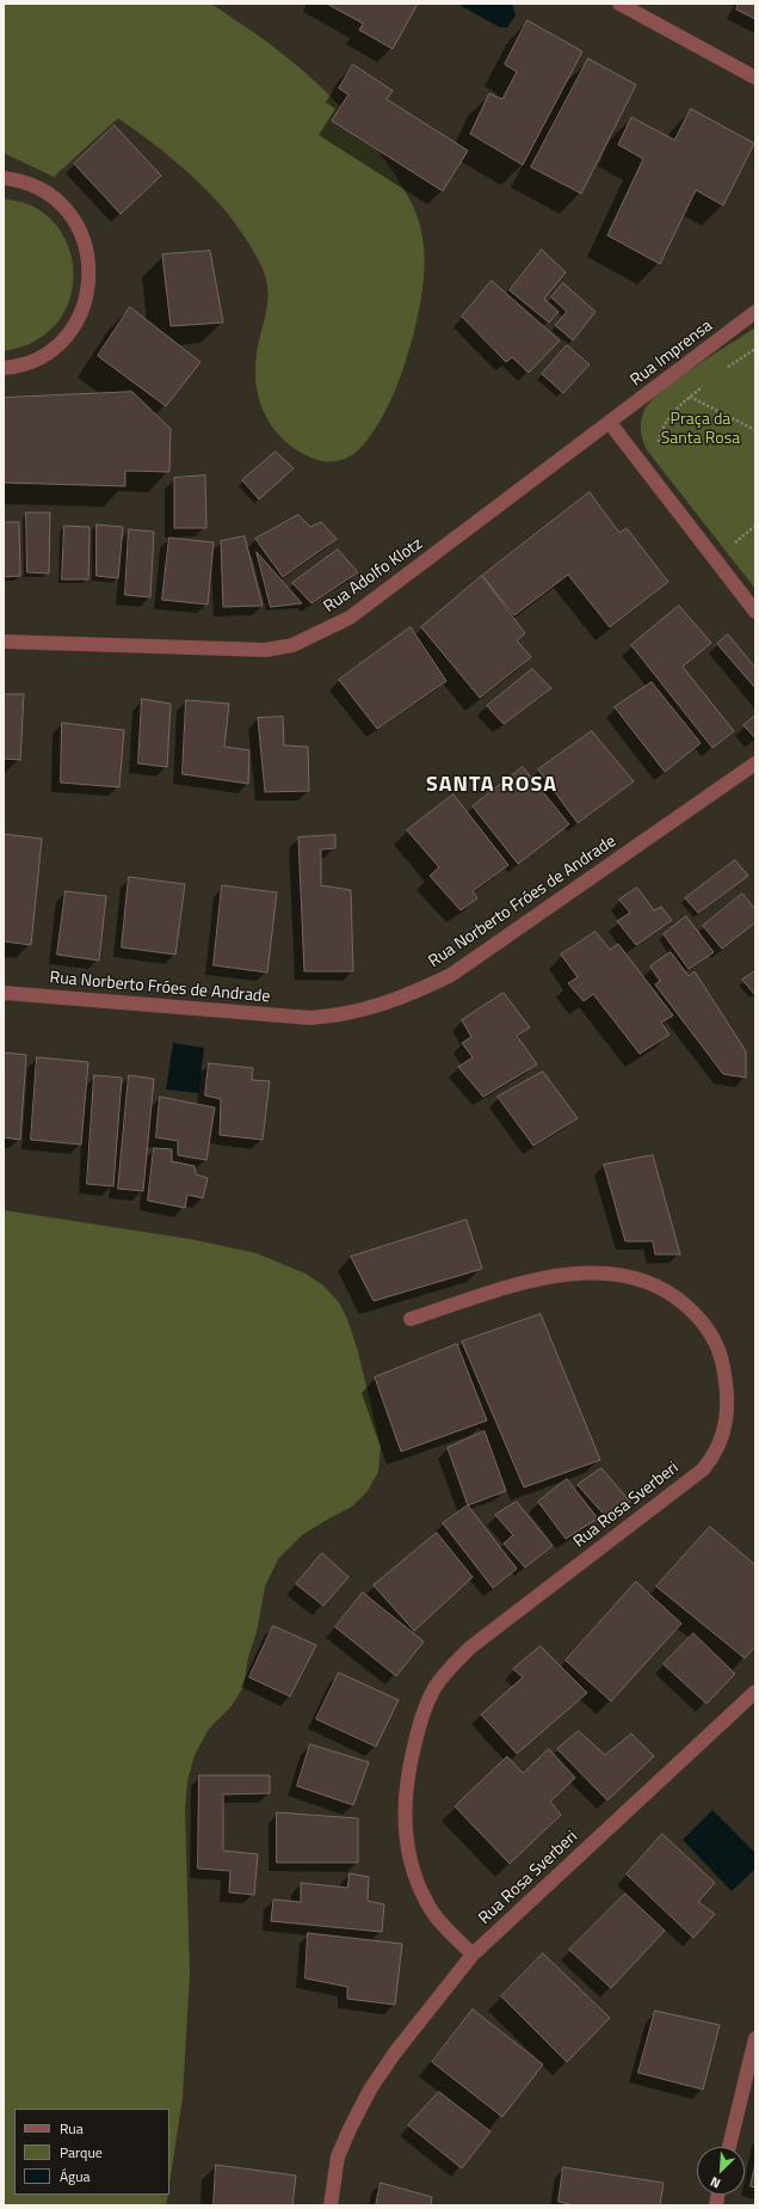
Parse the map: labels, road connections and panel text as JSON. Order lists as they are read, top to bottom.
{
  "streets": {
    "street": [
      "Rua Imprensa",
      "Rua Adolfo Klotz",
      "Rua Norberto Fróes de Andrade",
      "Rua Rosa Sverberi"
    ]
  },
  "crossings": [
    ["Rua Imprensa", "Rua Adolfo Klotz"]
  ],
  "districts": ["SANTA ROSA"],
  "parks": ["Praça da Santa Rosa"],
  "legend": ["Rua", "Parque", "Água"],
  "north": "bottom left"
}
